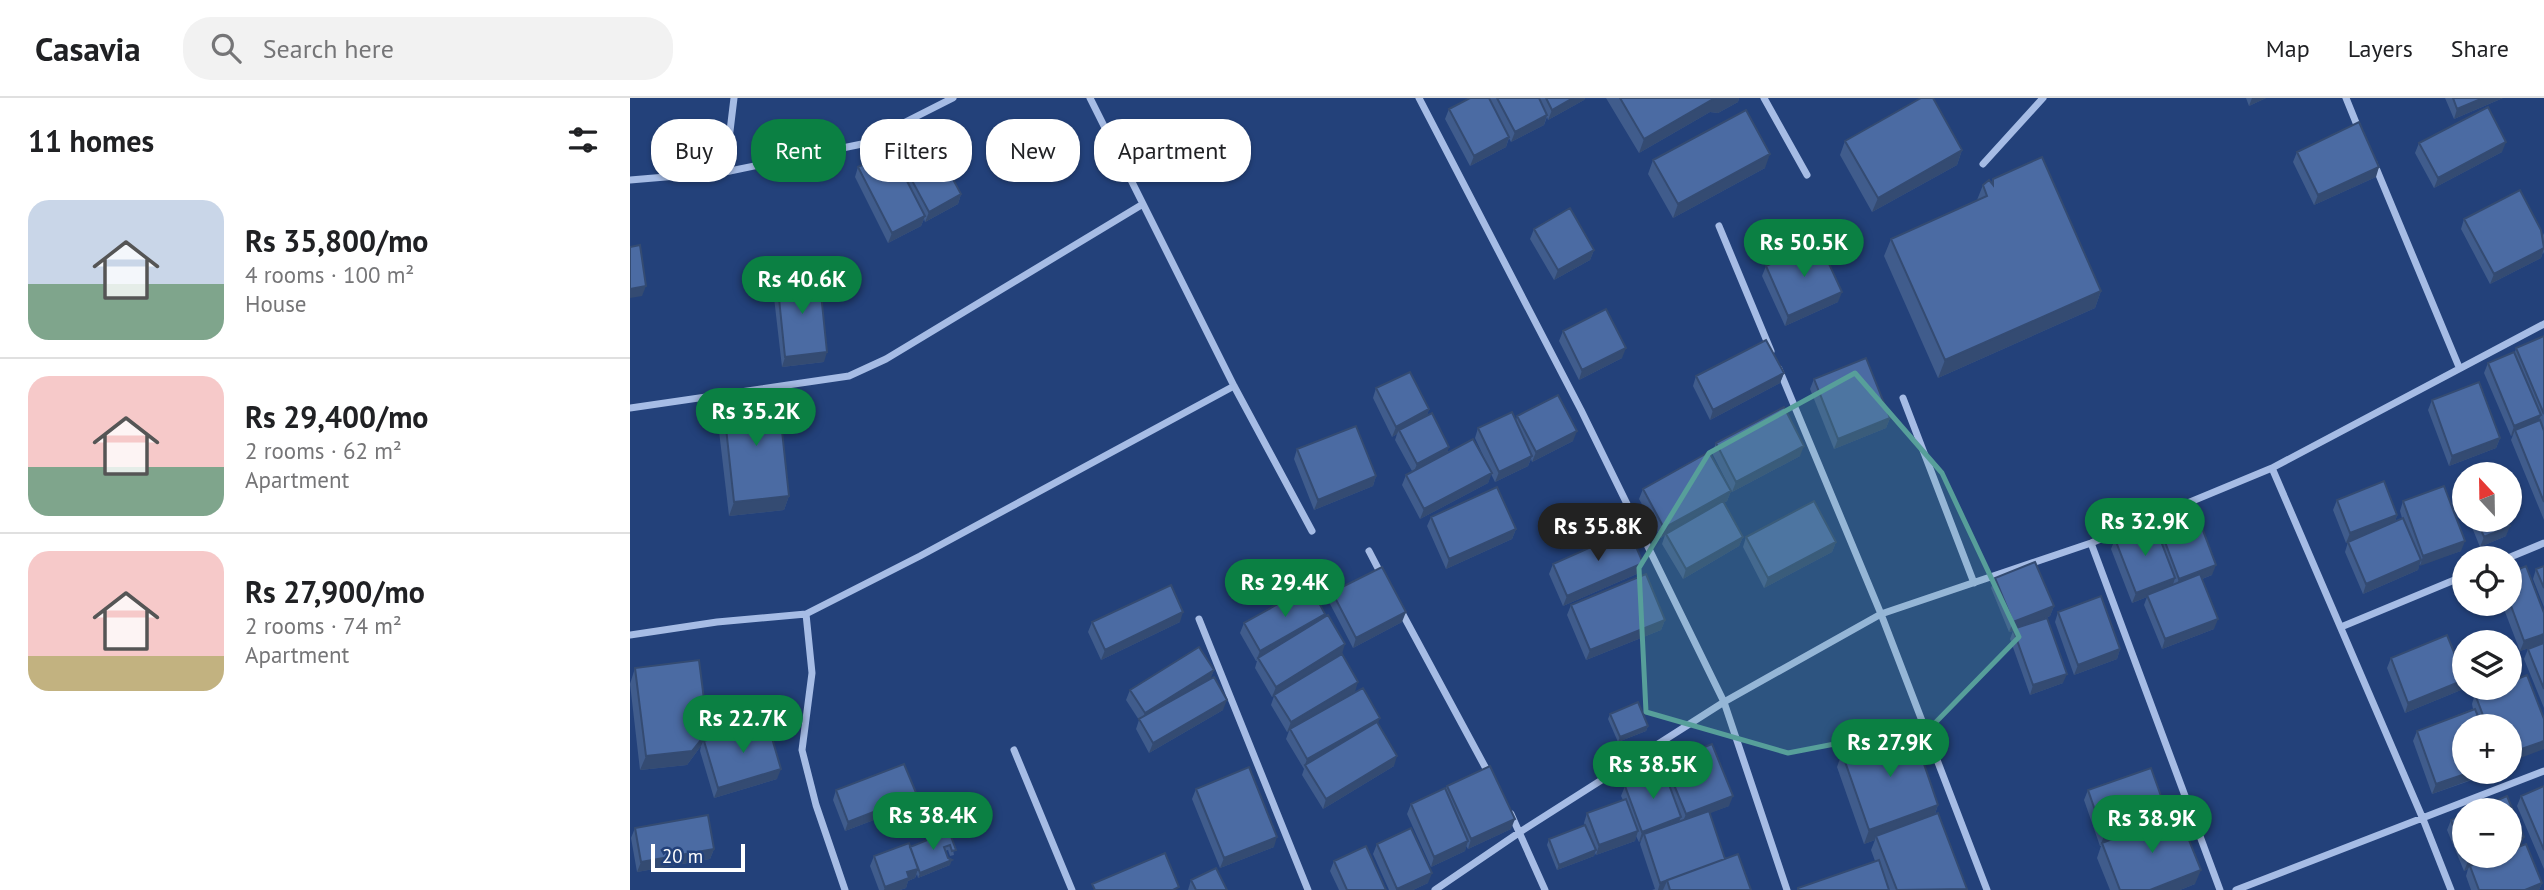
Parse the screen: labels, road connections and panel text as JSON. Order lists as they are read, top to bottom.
{
  "scale_bar": "20 m",
  "north": "top",
  "page": {
    "header": "Casavia",
    "search": "Search here",
    "nav": ["Map", "Layers", "Share"],
    "heading": "11 homes",
    "chip": [
      "Buy",
      "Rent",
      "Filters",
      "New",
      "Apartment"
    ],
    "list": [
      {
        "name": "Rs 35,800/mo",
        "note": "4 rooms · 100 m² · House"
      },
      {
        "name": "Rs 29,400/mo",
        "note": "2 rooms · 62 m² · Apartment"
      },
      {
        "name": "Rs 27,900/mo",
        "note": "2 rooms · 74 m² · Apartment"
      }
    ],
    "price": [
      "Rs 50.5K",
      "Rs 40.6K",
      "Rs 35.2K",
      "Rs 32.9K",
      "Rs 35.8K",
      "Rs 29.4K",
      "Rs 22.7K",
      "Rs 27.9K",
      "Rs 38.5K",
      "Rs 38.4K",
      "Rs 38.9K"
    ],
    "map_buttons": ["+", "−"],
    "scale": "20 m"
  }
}
